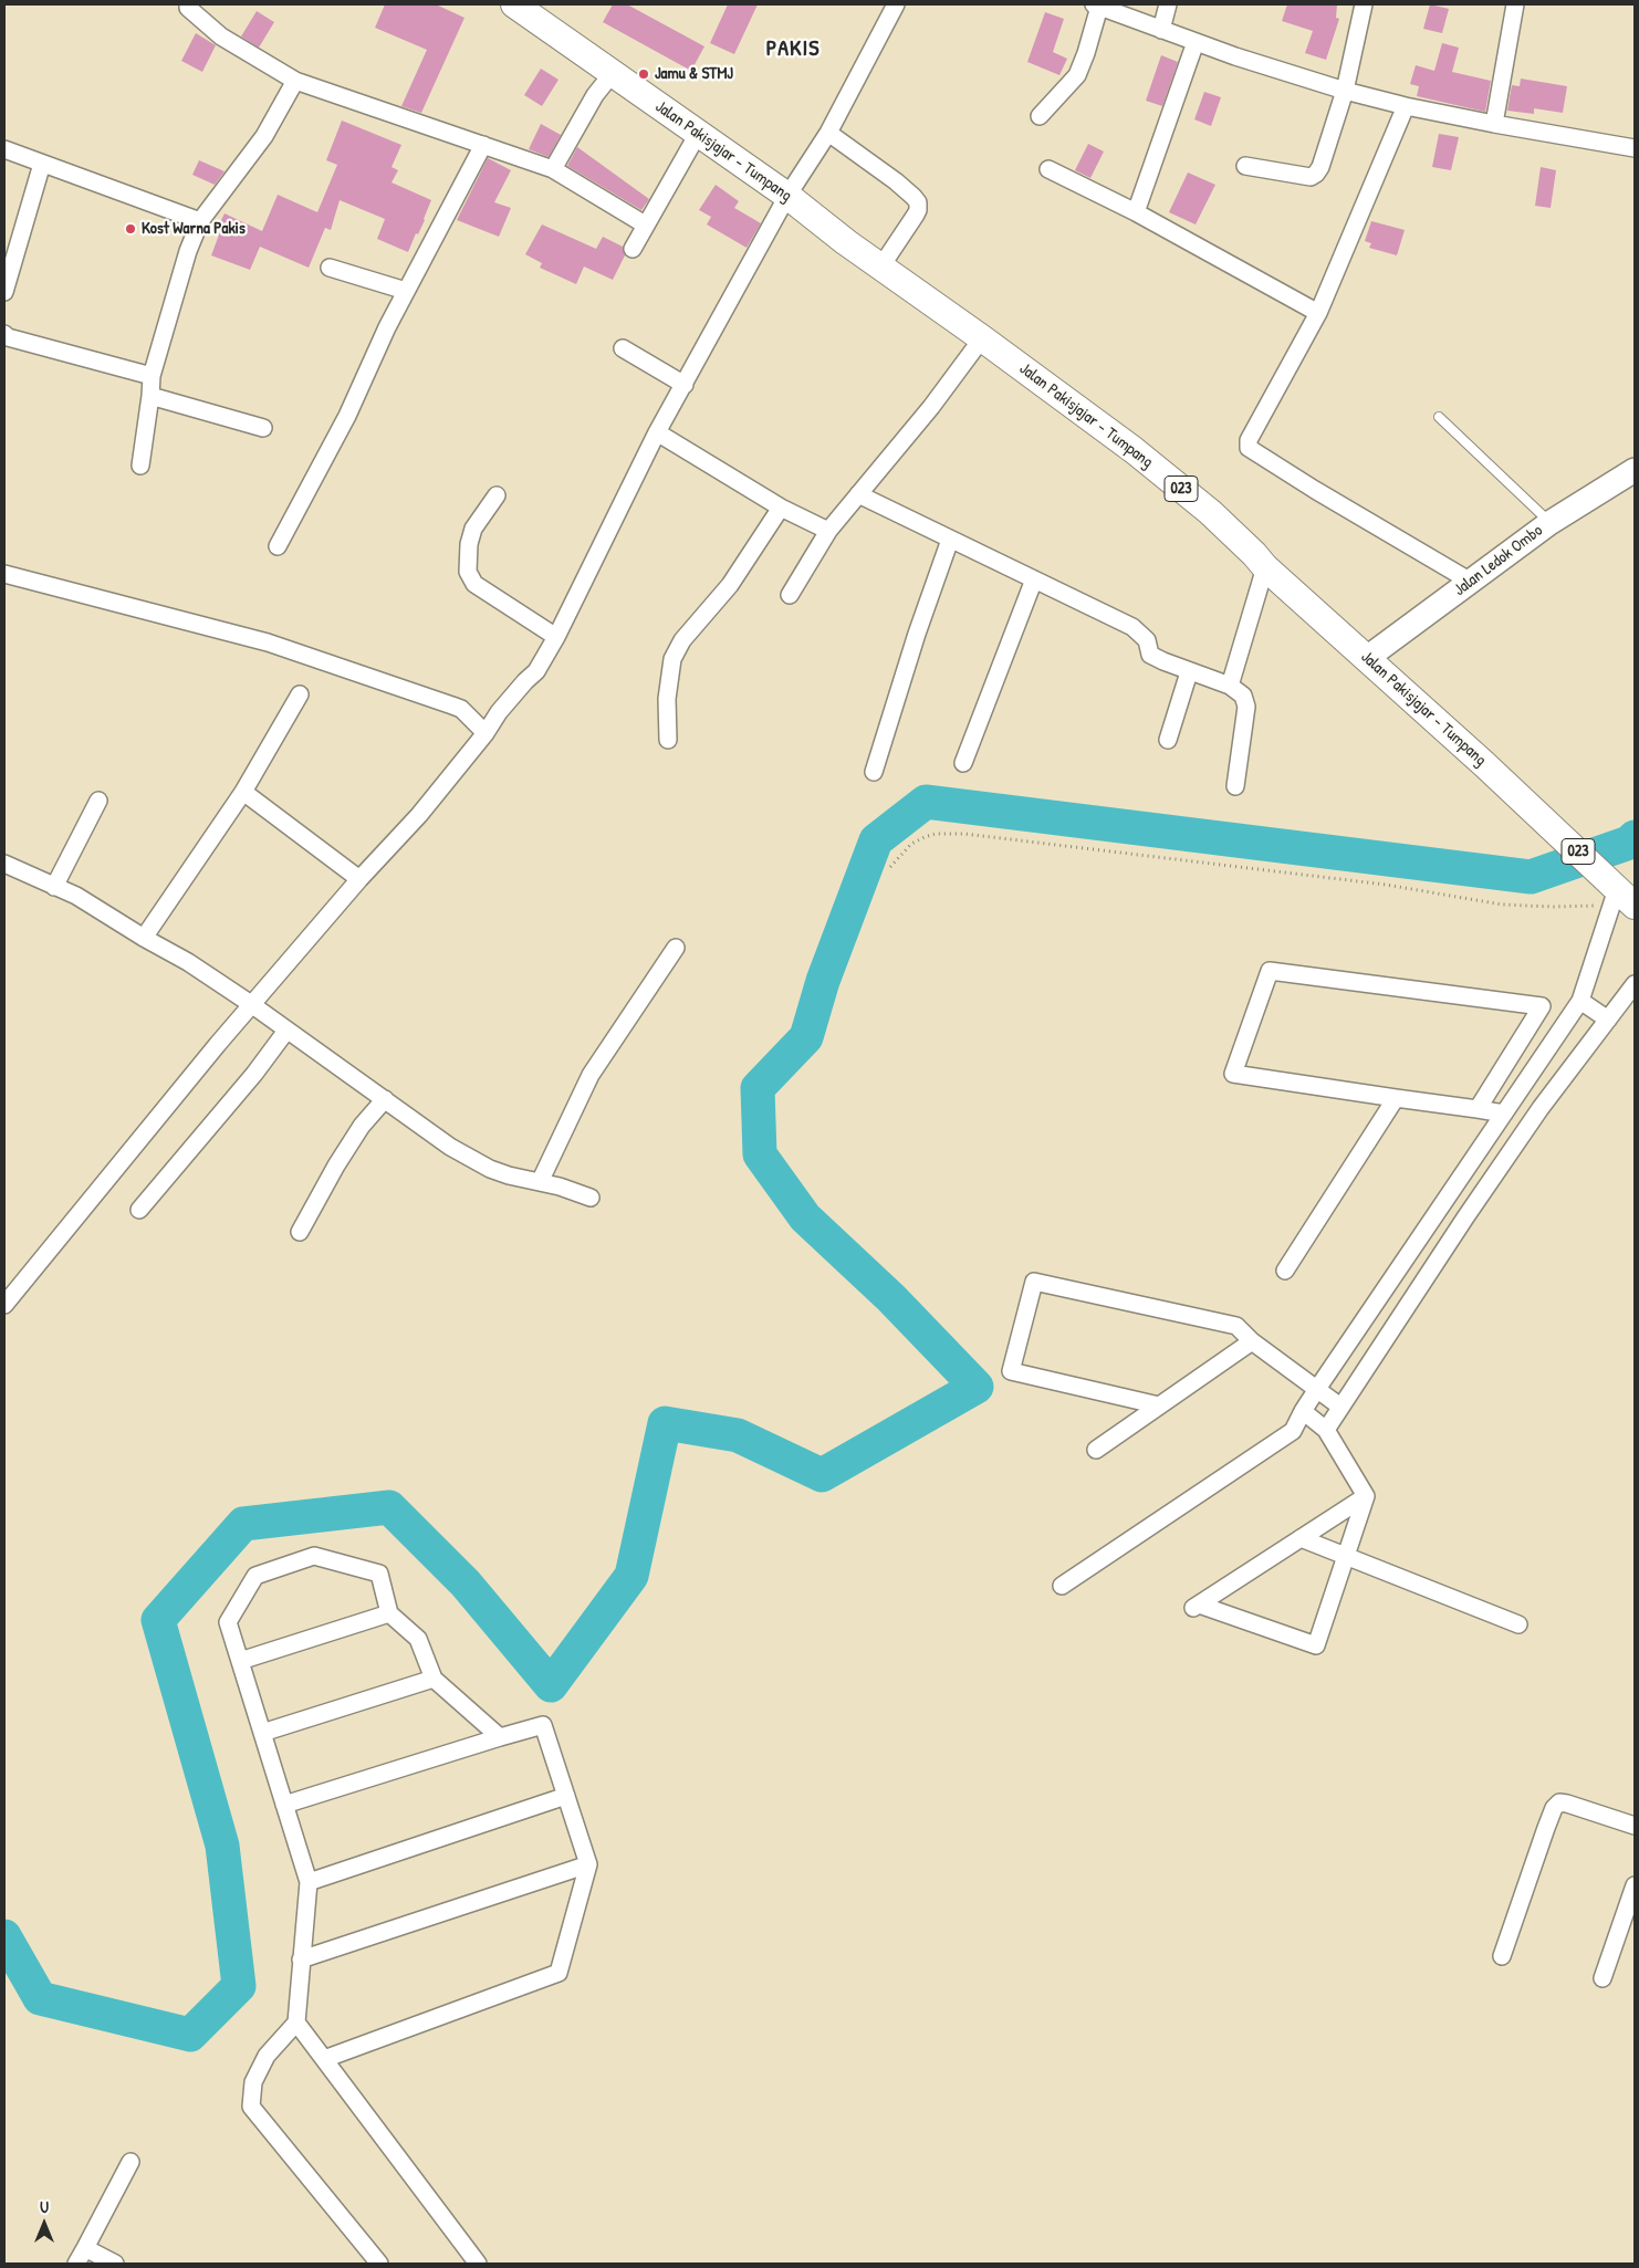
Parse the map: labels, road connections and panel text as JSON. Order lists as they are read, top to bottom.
{
  "streets": {
    "main road": ["Jalan Pakisjajar - Tumpang", "023"],
    "street": ["Jalan Ledok Ombo"]
  },
  "crossings": [
    ["Jalan Pakisjajar - Tumpang", "Jalan Ledok Ombo"]
  ],
  "districts": ["PAKIS"],
  "places": ["Jamu & STMJ", "Kost Warna Pakis"],
  "north": "top"
}
